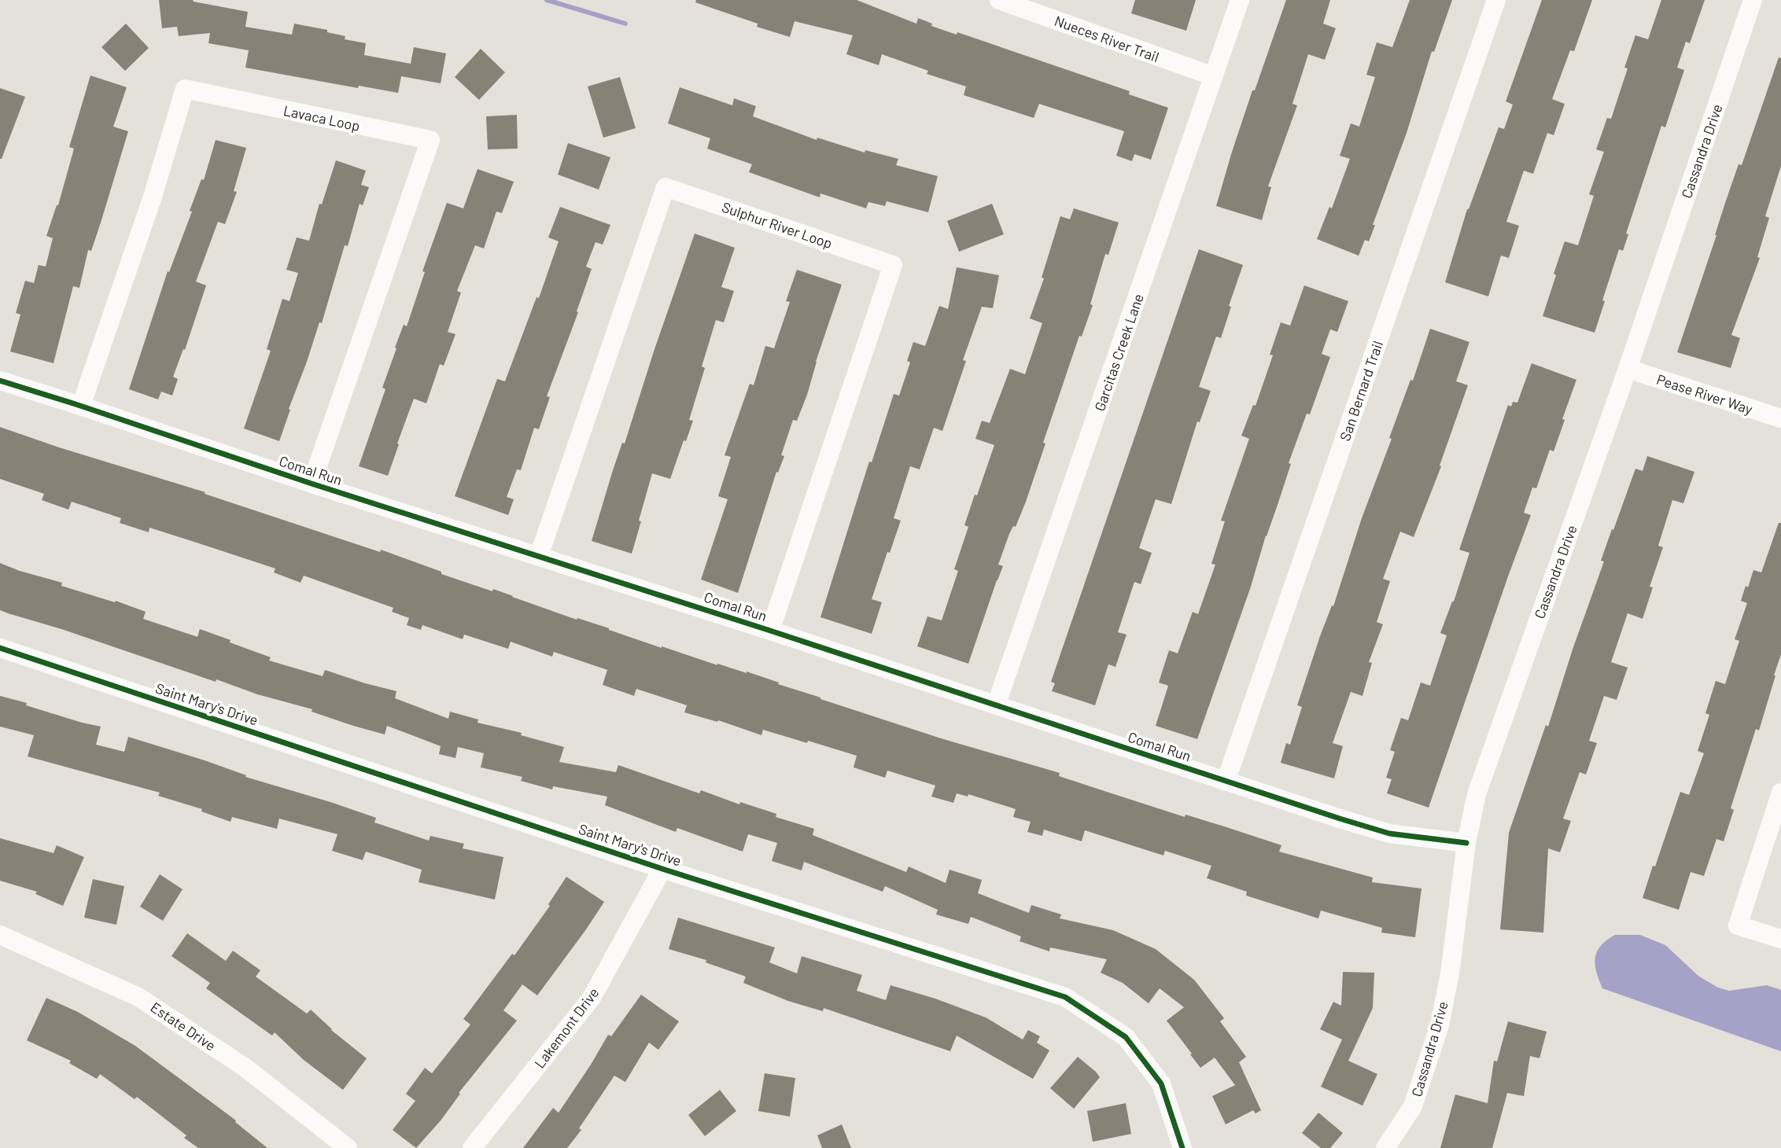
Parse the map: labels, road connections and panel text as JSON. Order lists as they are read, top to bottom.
{
  "streets": {
    "street": [
      "Nueces River Trail",
      "Lavaca Loop",
      "Cassandra Drive",
      "Sulphur River Loop",
      "Garcitas Creek Lane",
      "San Bernard Trail",
      "Pease River Way",
      "Comal Run",
      "Saint Mary's Drive",
      "Estate Drive",
      "Lakemont Drive"
    ]
  },
  "crossings": [
    ["Nueces River Trail", "Garcitas Creek Lane"],
    ["Lavaca Loop", "Comal Run"],
    ["Cassandra Drive", "Pease River Way"],
    ["Cassandra Drive", "Comal Run"],
    ["Sulphur River Loop", "Comal Run"],
    ["Garcitas Creek Lane", "Comal Run"],
    ["San Bernard Trail", "Comal Run"],
    ["Saint Mary's Drive", "Lakemont Drive"]
  ]
}
